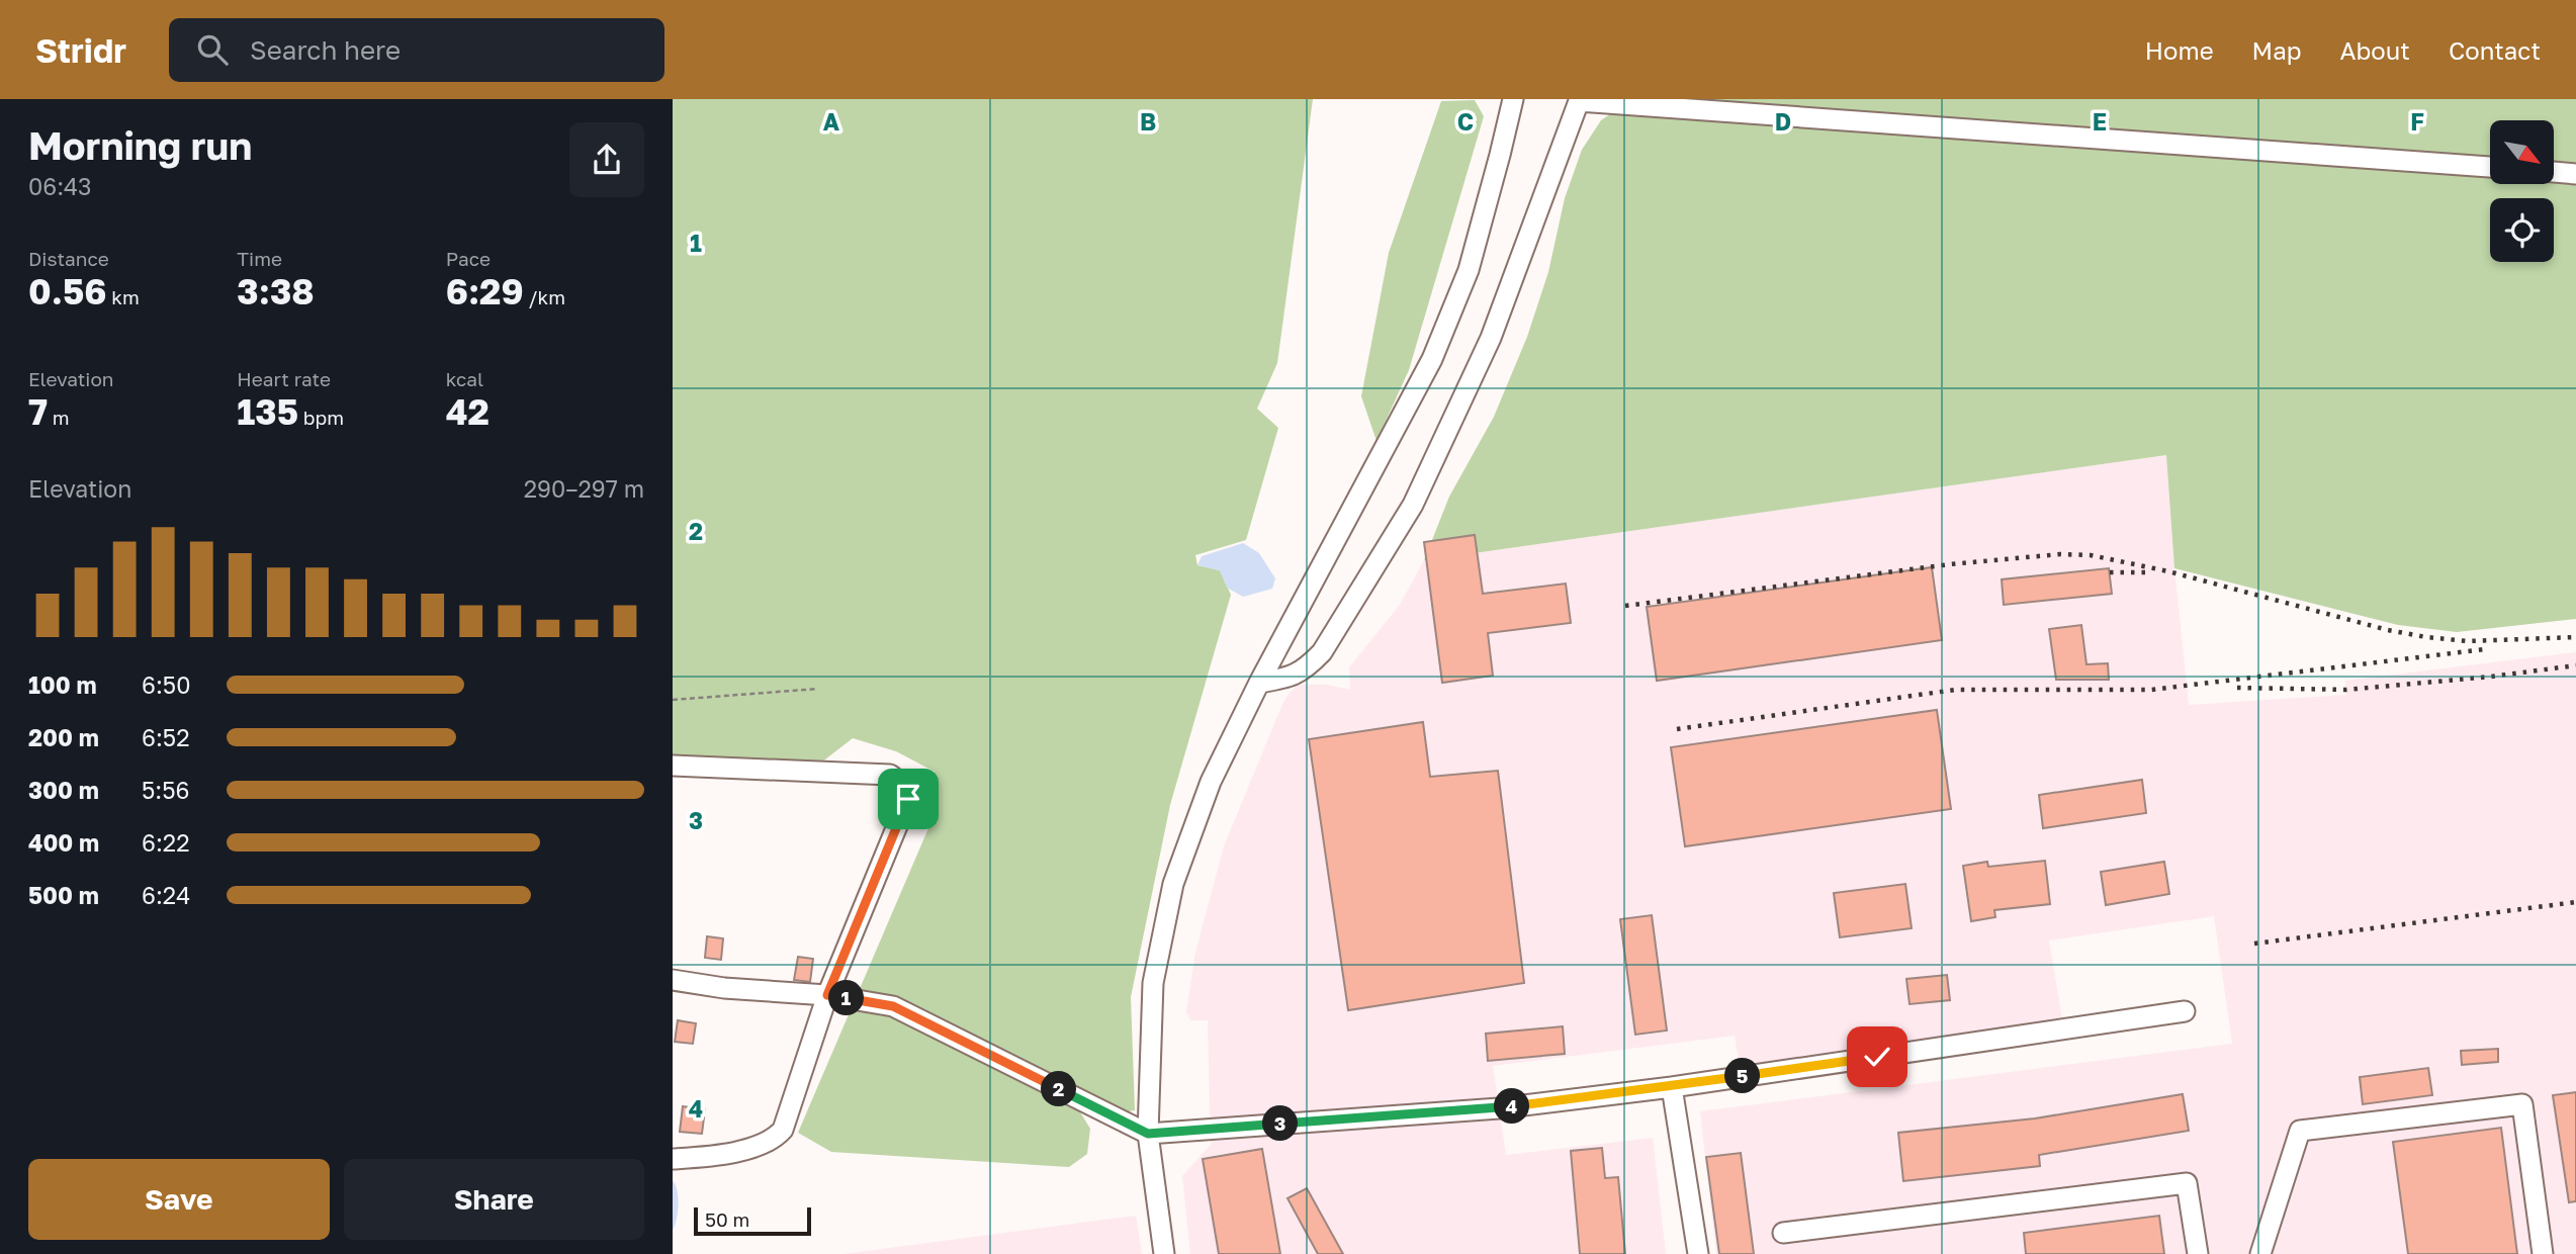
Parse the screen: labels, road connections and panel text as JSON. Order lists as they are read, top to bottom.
{
  "scale_bar": "50 m",
  "north": "bottom right",
  "page": {
    "header": "Stridr",
    "search": "Search here",
    "nav": [
      "Home",
      "Map",
      "About",
      "Contact"
    ],
    "heading": ["Morning run", "06:43"],
    "stats": [
      ["Distance", "0.56 km"],
      ["Time", "3:38"],
      ["Pace", "6:29 /km"],
      ["Elevation", "7 m"],
      ["Heart rate", "135 bpm"],
      ["kcal", "42"]
    ],
    "chart": ["Elevation", "290–297 m"],
    "list": [
      {
        "name": "100 m",
        "note": "6:50"
      },
      {
        "name": "200 m",
        "note": "6:52"
      },
      {
        "name": "300 m",
        "note": "5:56"
      },
      {
        "name": "400 m",
        "note": "6:22"
      },
      {
        "name": "500 m",
        "note": "6:24"
      }
    ],
    "pins": [
      "1",
      "5",
      "2",
      "4",
      "3"
    ],
    "buttons": ["Save", "Share"],
    "scale": "50 m"
  },
  "grid": {
    "columns": [
      "A",
      "B",
      "C",
      "D",
      "E",
      "F"
    ],
    "rows": [
      "1",
      "2",
      "3",
      "4"
    ]
  }
}
